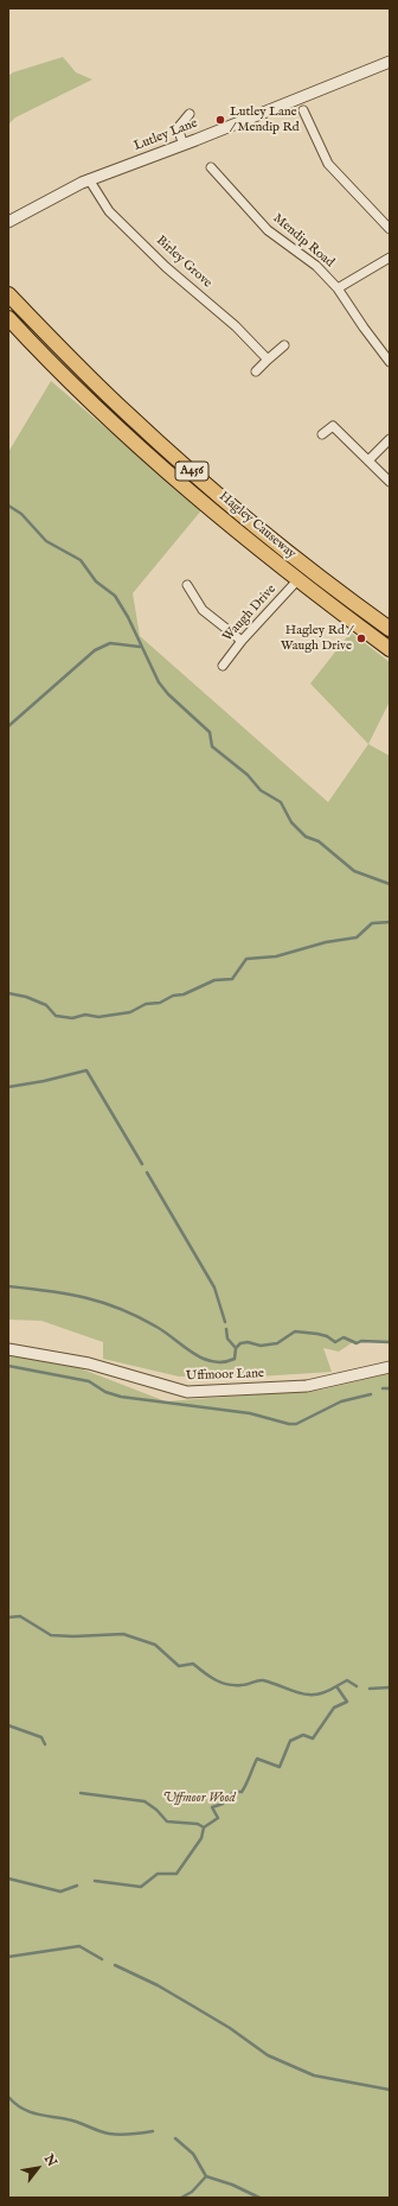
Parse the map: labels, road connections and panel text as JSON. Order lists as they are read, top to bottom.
{
  "streets": {
    "highway": ["A456", "Hagley Causeway"],
    "street": [
      "Lutley Lane",
      "Mendip Road",
      "Birley Grove",
      "Waugh Drive",
      "Uffmoor Lane"
    ]
  },
  "crossings": [
    ["Lutley Lane", "Birley Grove"],
    ["Hagley Causeway", "Waugh Drive"]
  ],
  "parks": ["Uffmoor Wood"],
  "places": ["Lutley Lane / Mendip Rd", "Hagley Rd / Waugh Drive"],
  "north": "top right"
}
